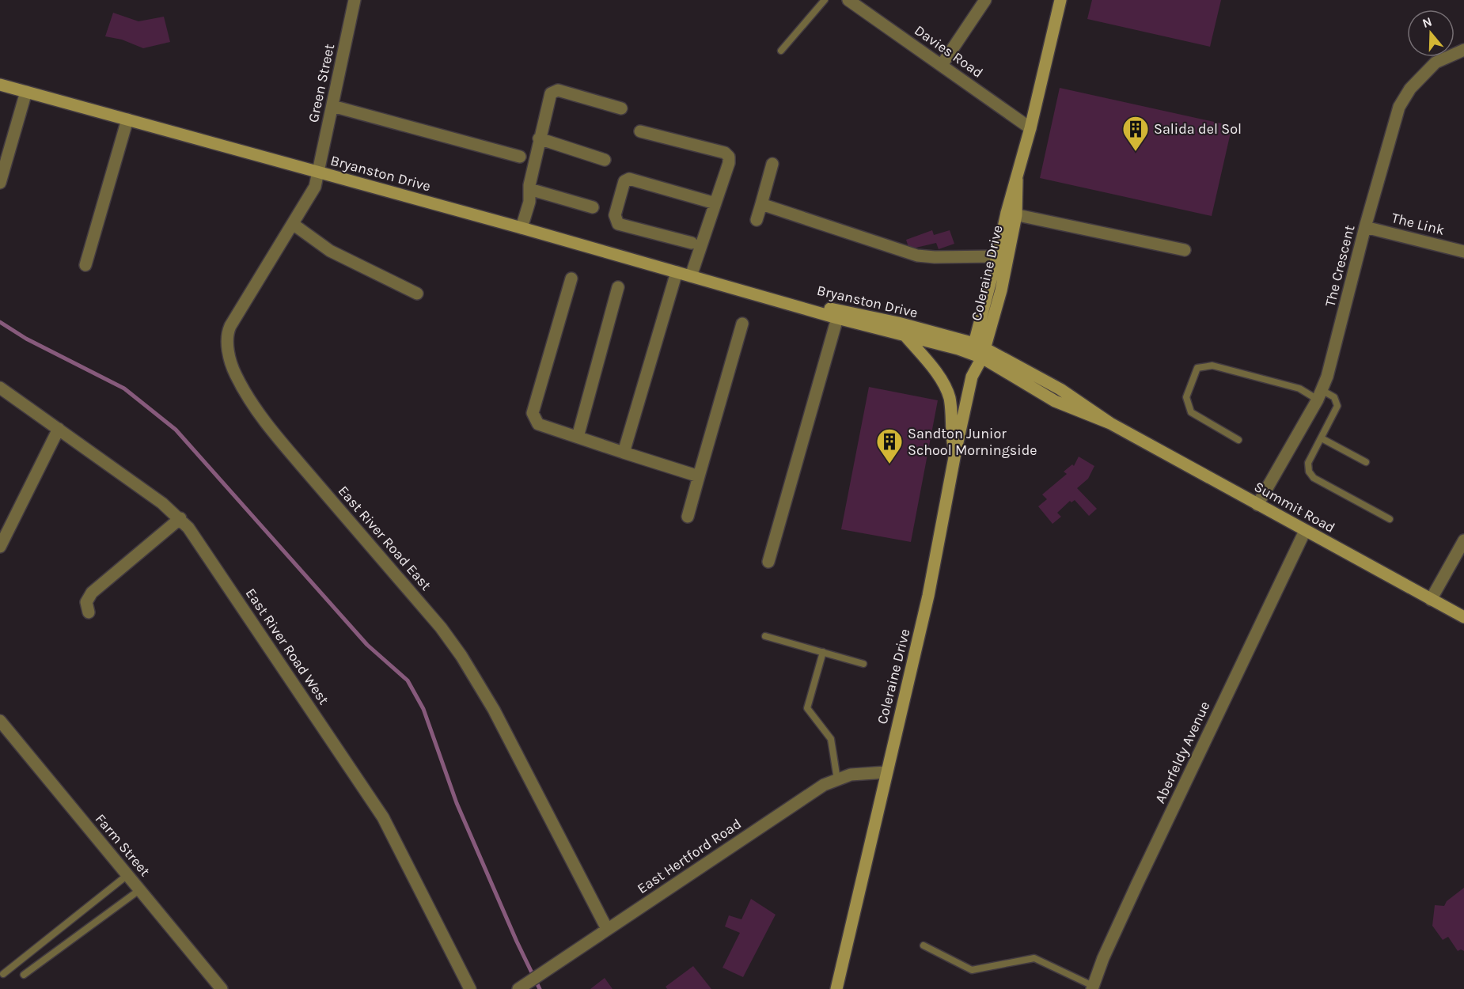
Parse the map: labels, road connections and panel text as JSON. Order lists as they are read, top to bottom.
{
  "streets": {
    "main road": ["Bryanston Drive", "Coleraine Drive", "Summit Road"],
    "street": [
      "Davies Road",
      "Green Street",
      "The Link",
      "The Crescent",
      "East River Road East",
      "East River Road West",
      "Aberfeldy Avenue",
      "Farm Street",
      "East Hertford Road"
    ]
  },
  "crossings": [
    ["Davies Road", "Coleraine Drive"],
    ["Green Street", "Bryanston Drive"],
    ["Green Street", "East River Road East"],
    ["Bryanston Drive", "Coleraine Drive"],
    ["Bryanston Drive", "Summit Road"],
    ["Bryanston Drive", "East River Road East"],
    ["The Link", "The Crescent"],
    ["The Crescent", "Summit Road"],
    ["Coleraine Drive", "Summit Road"],
    ["Coleraine Drive", "East Hertford Road"],
    ["Summit Road", "Aberfeldy Avenue"],
    ["East River Road East", "East Hertford Road"]
  ],
  "places": {
    "building": ["Salida del Sol", "Sandton Junior School Morningside"]
  },
  "north": "top"
}
